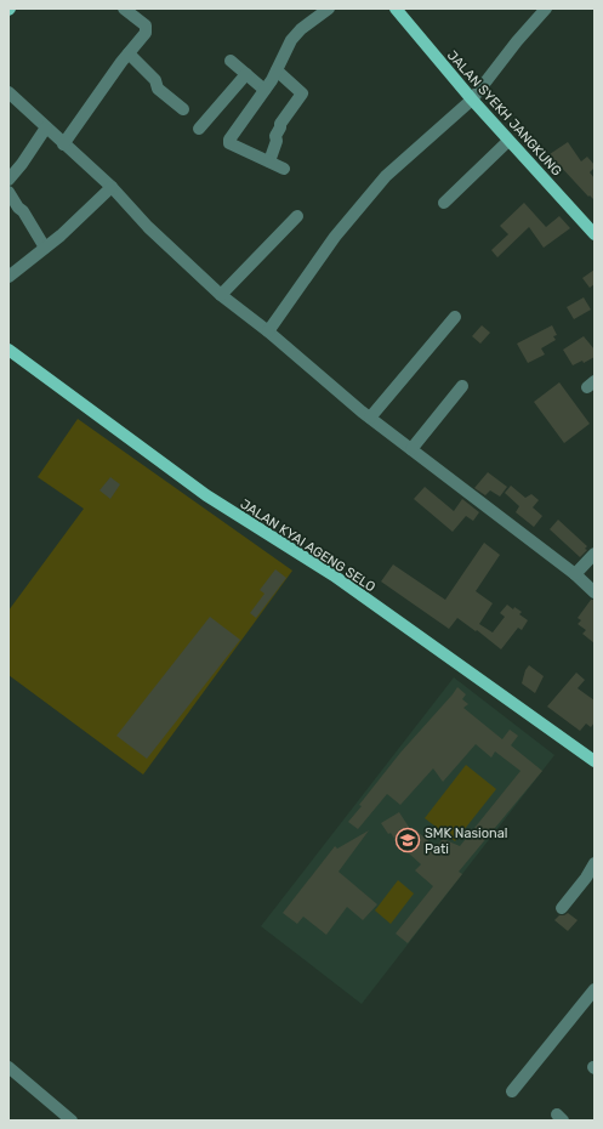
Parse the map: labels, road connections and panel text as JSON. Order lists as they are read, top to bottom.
{
  "streets": {
    "main road": ["JALAN SYEKH JANGKUNG", "JALAN KYAI AGENG SELO"]
  },
  "places": {
    "school or university": ["SMK Nasional Pati"]
  }
}
